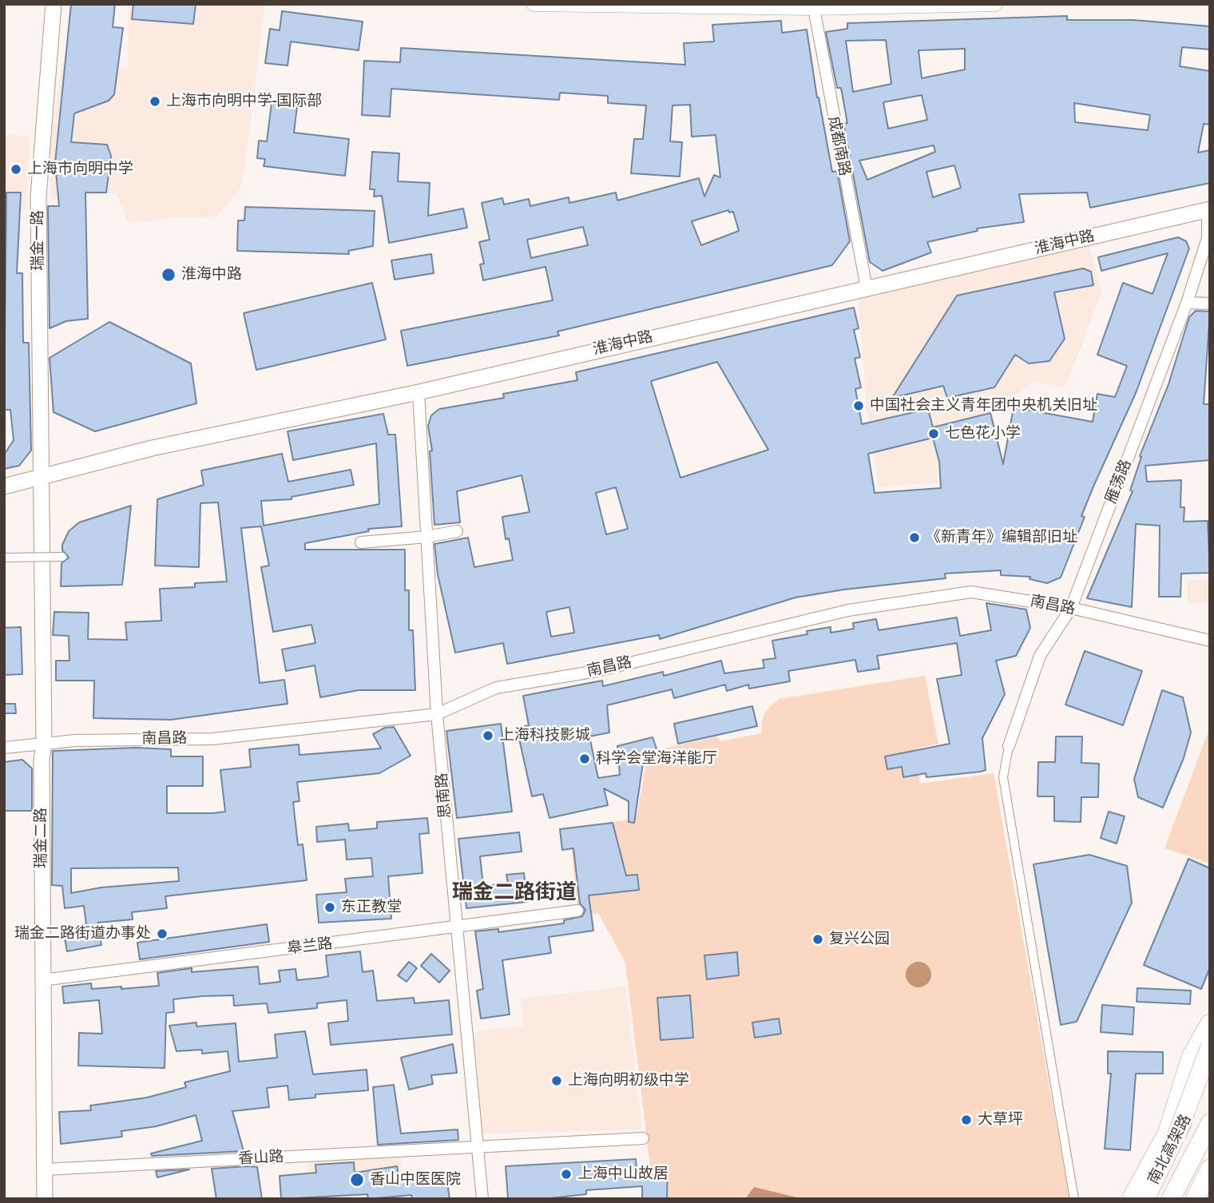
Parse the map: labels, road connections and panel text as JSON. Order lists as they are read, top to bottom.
{
  "streets": {
    "main road": [
      "瑞金一路",
      "淮海中路",
      "瑞金二路",
      "南北高架路"
    ],
    "street": [
      "成都南路",
      "雁荡路",
      "南昌路",
      "思南路",
      "皋兰路",
      "香山路"
    ]
  },
  "crossings": [
    ["成都南路", "淮海中路"],
    ["瑞金一路", "淮海中路"],
    ["瑞金一路", "瑞金二路"],
    ["淮海中路", "雁荡路"],
    ["淮海中路", "思南路"],
    ["淮海中路", "瑞金二路"],
    ["雁荡路", "南昌路"],
    ["南昌路", "思南路"],
    ["南昌路", "瑞金二路"],
    ["思南路", "皋兰路"],
    ["思南路", "香山路"],
    ["瑞金二路", "皋兰路"],
    ["瑞金二路", "香山路"]
  ],
  "districts": ["瑞金二路街道"],
  "places": [
    "上海市向明中学-国际部",
    "上海市向明中学",
    "淮海中路",
    "中国社会主义青年团中央机关旧址",
    "七色花小学",
    "《新青年》编辑部旧址",
    "上海科技影城",
    "科学会堂海洋能厅",
    "东正教堂",
    "瑞金二路街道办事处",
    "复兴公园",
    "上海向明初级中学",
    "大草坪",
    "上海中山故居",
    "香山中医医院"
  ]
}
